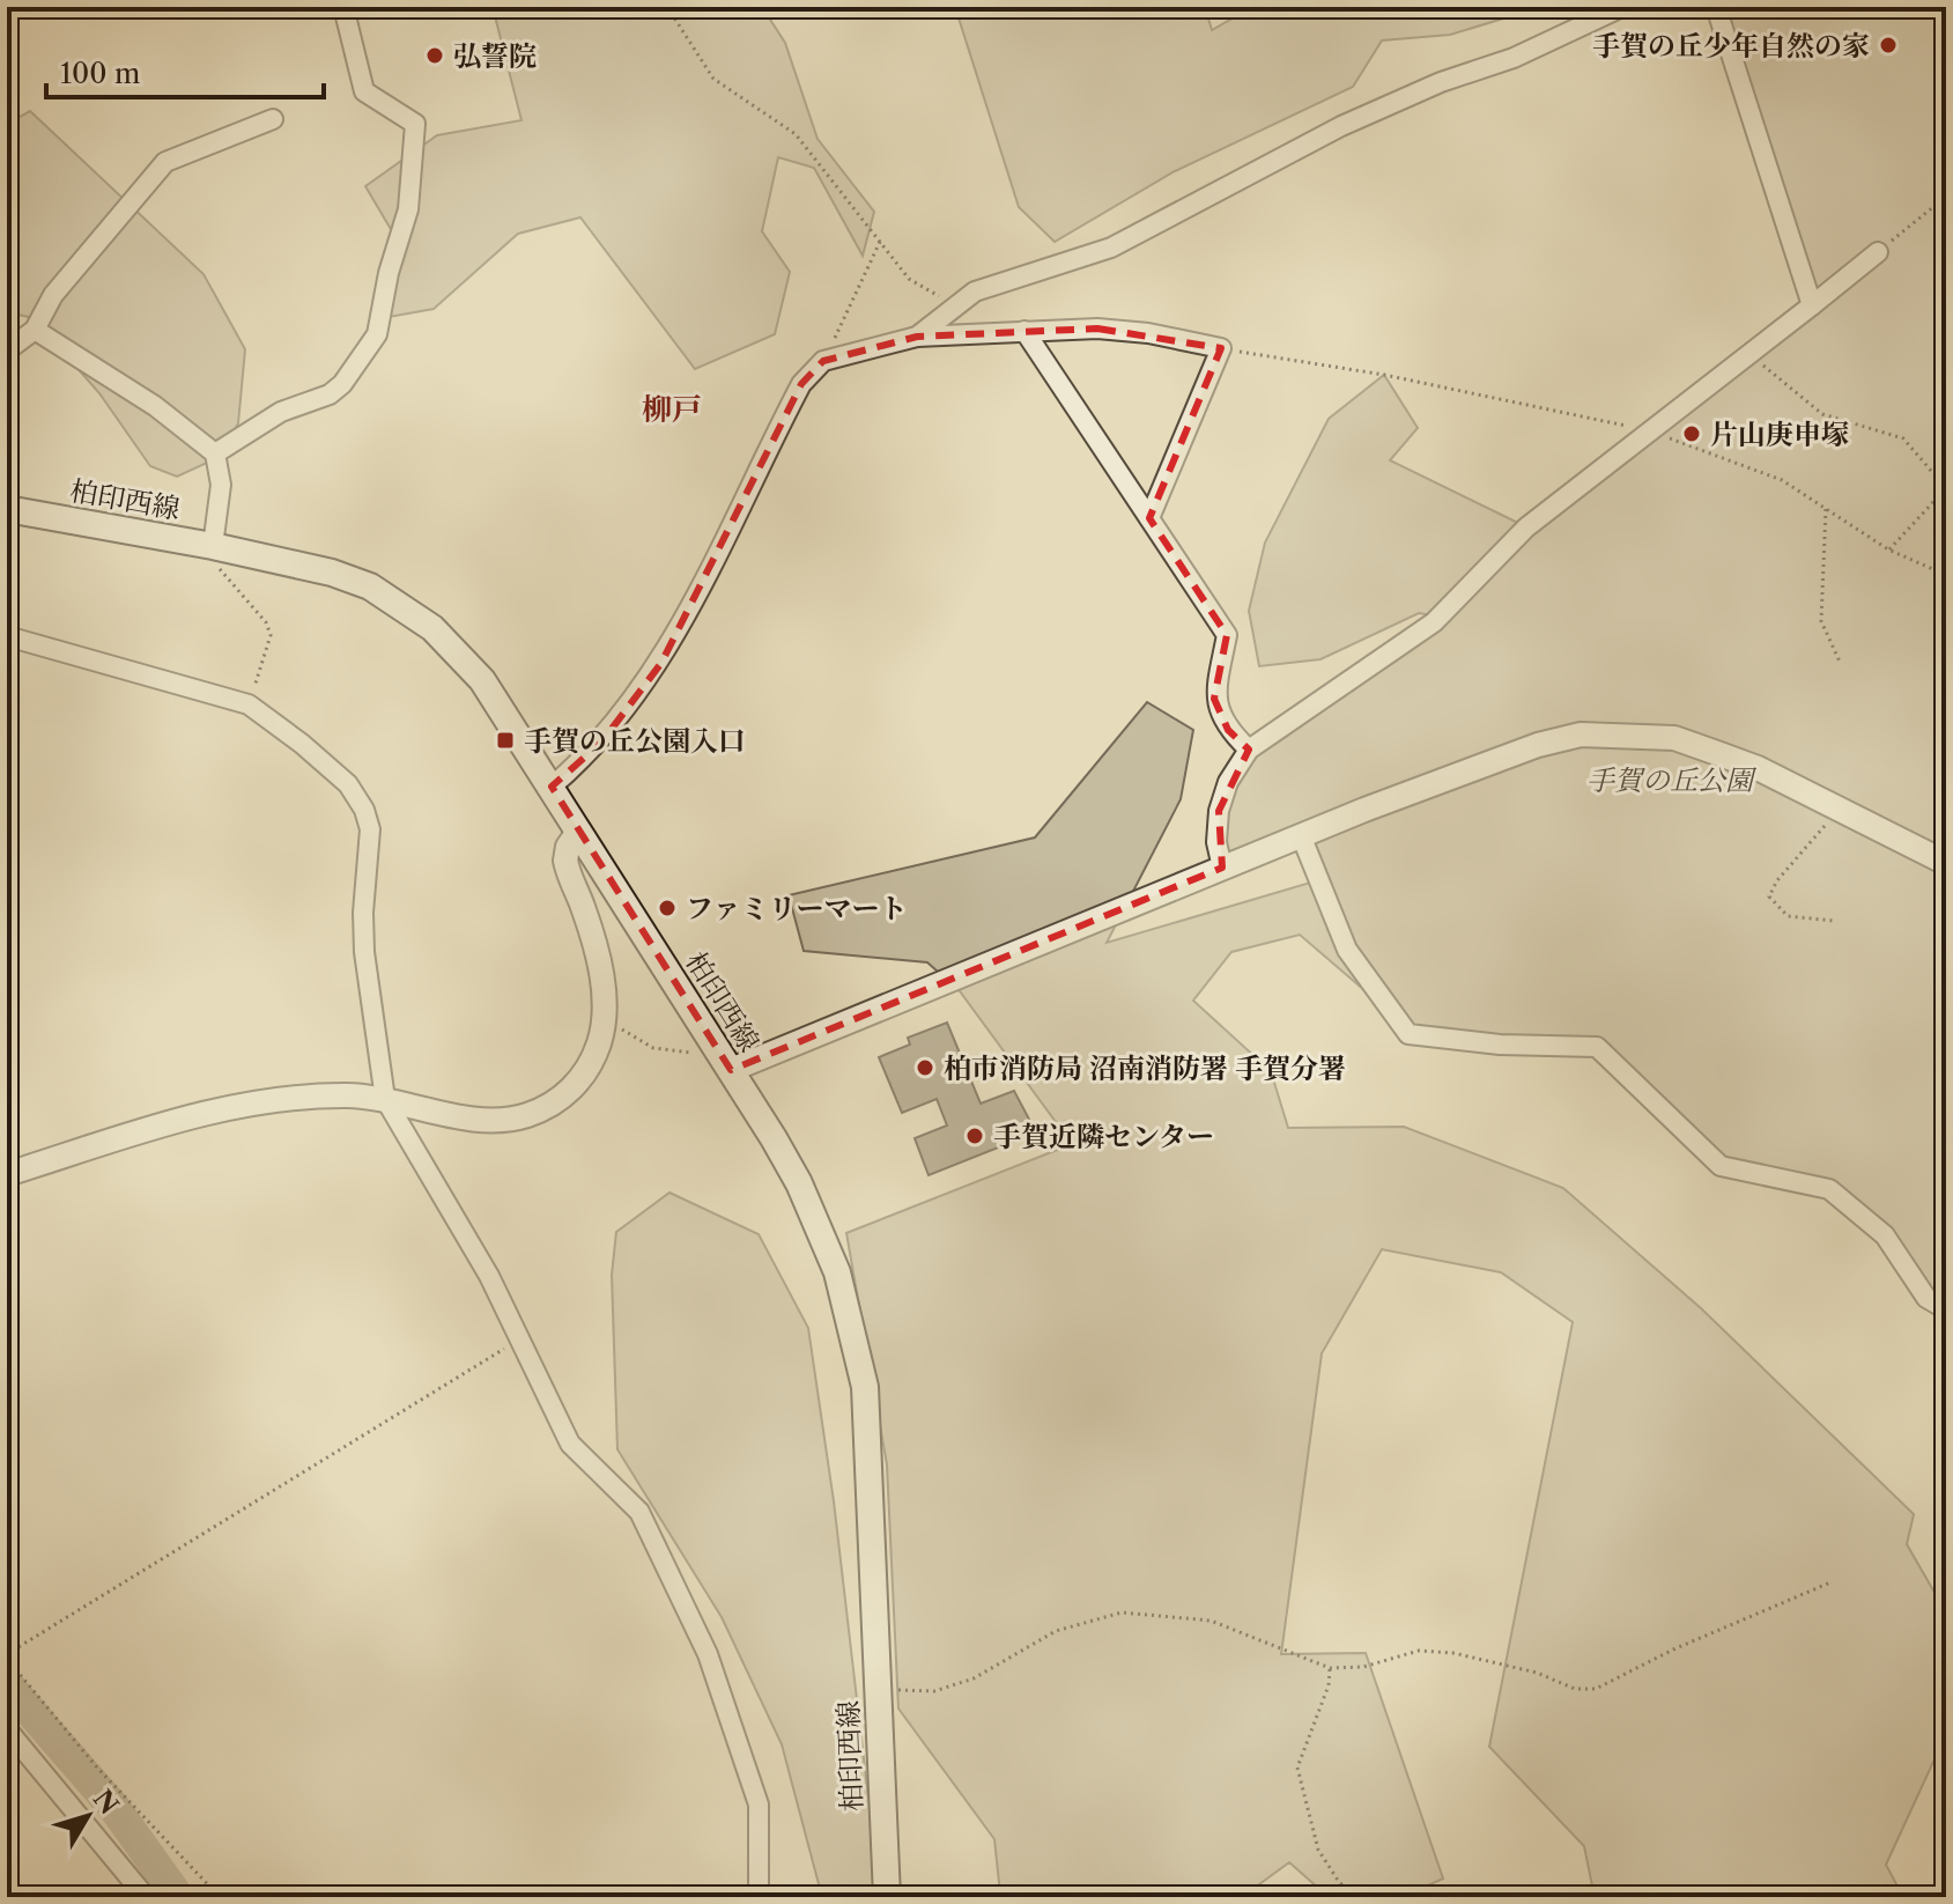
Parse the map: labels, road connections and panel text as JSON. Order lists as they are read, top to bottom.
{
  "streets": {
    "main road": ["柏印西線"]
  },
  "districts": ["柳戸"],
  "parks": ["手賀の丘公園"],
  "places": {
    "other": [
      "手賀の丘少年自然の家",
      "弘誓院",
      "片山庚申塚",
      "ファミリーマート",
      "柏市消防局 沼南消防署 手賀分署",
      "手賀近隣センター"
    ],
    "transit": ["手賀の丘公園入口"]
  },
  "scale_bar": "100 m",
  "north": "top right"
}
